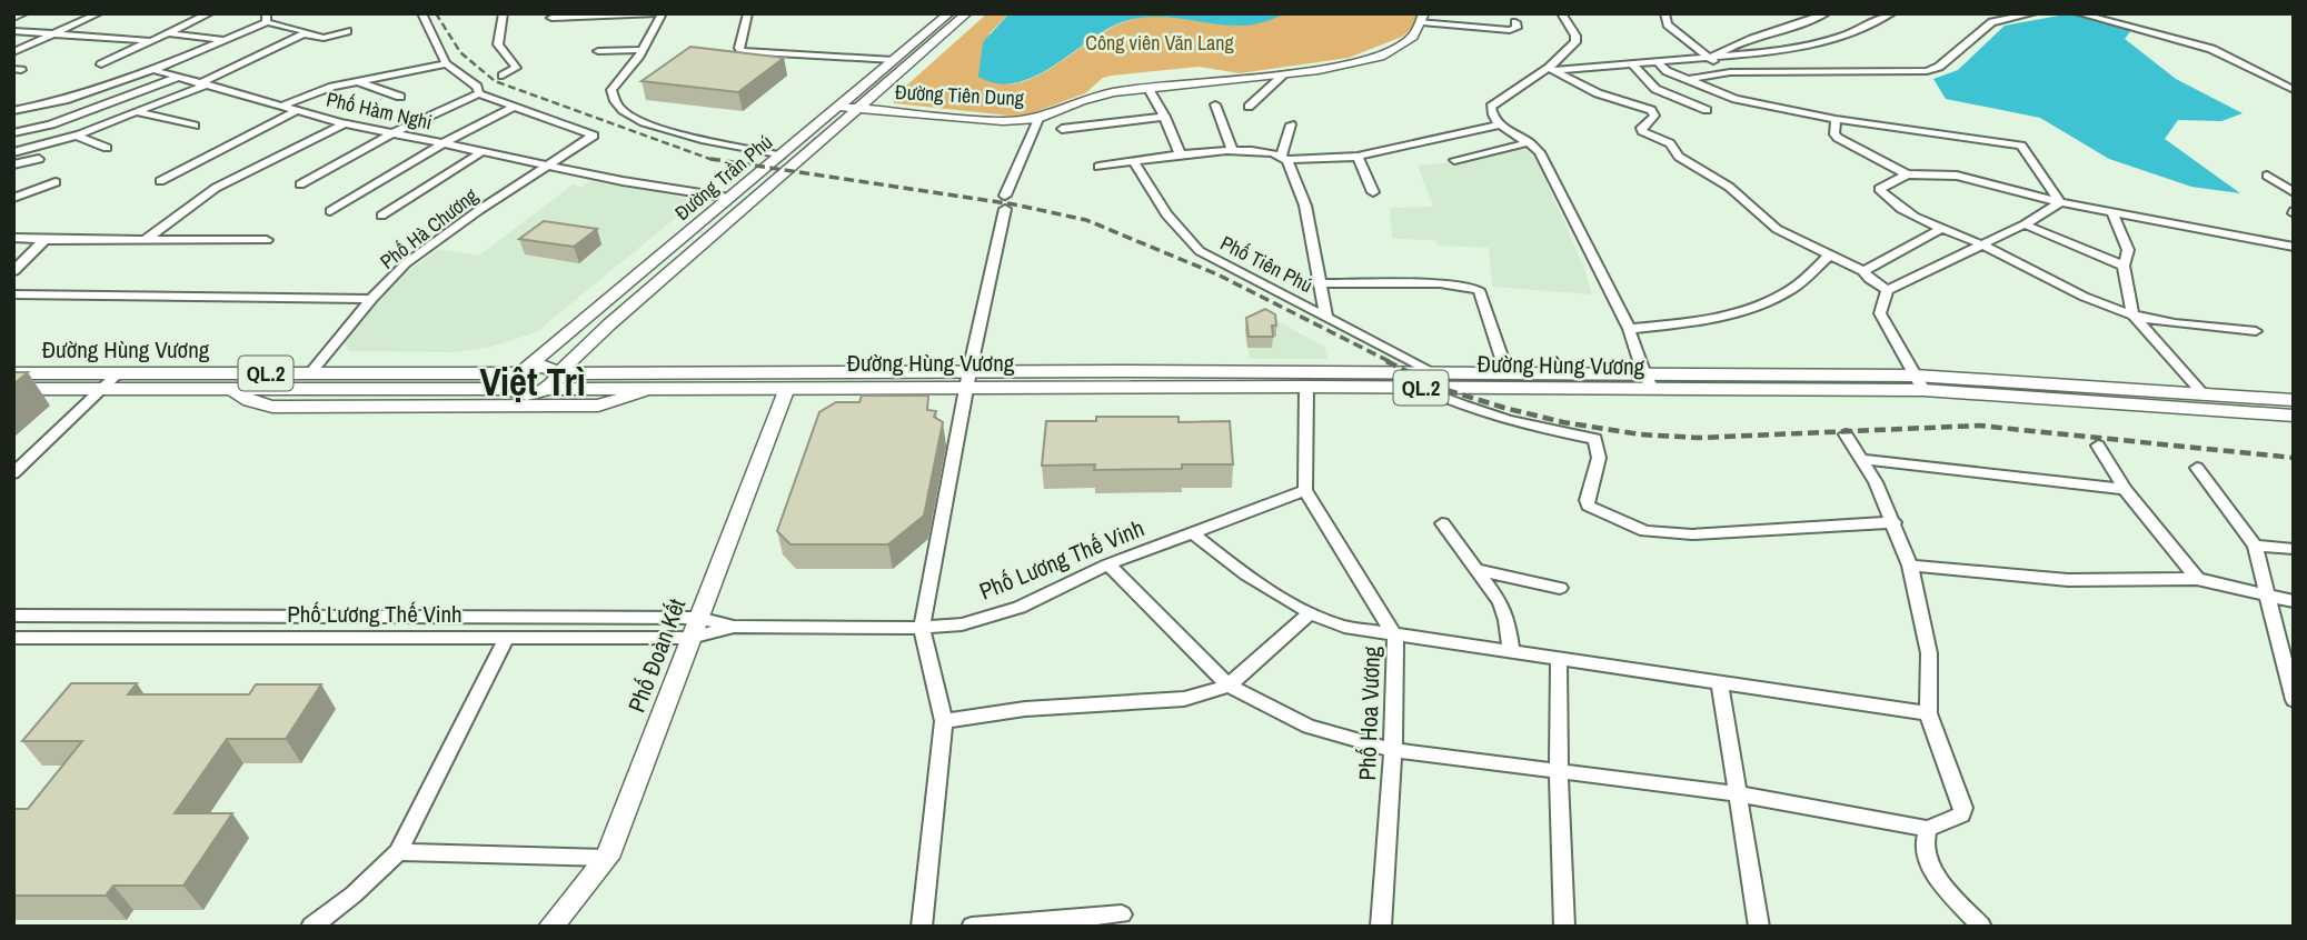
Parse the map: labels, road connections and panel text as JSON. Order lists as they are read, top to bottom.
{
  "streets": {
    "main road": [
      "Đường Tiên Dung",
      "Đường Trần Phú",
      "Đường Hùng Vương",
      "QL.2",
      "Phố Đoàn Kết"
    ],
    "street": [
      "Phố Hàm Nghi",
      "Phố Hà Chương",
      "Phố Tiên Phú",
      "Phố Lương Thế Vinh",
      "Phố Hoa Vương"
    ]
  },
  "crossings": [
    ["Đường Tiên Dung", "Đường Trần Phú"],
    ["Phố Hàm Nghi", "Đường Trần Phú"],
    ["Phố Hàm Nghi", "Phố Hà Chương"],
    ["Đường Trần Phú", "Đường Hùng Vương"],
    ["Đường Trần Phú", "QL.2"],
    ["Phố Hà Chương", "Đường Hùng Vương"],
    ["Đường Hùng Vương", "QL.2"],
    ["Đường Hùng Vương", "Phố Đoàn Kết"],
    ["Phố Lương Thế Vinh", "Phố Đoàn Kết"],
    ["Phố Lương Thế Vinh", "Phố Hoa Vương"]
  ],
  "districts": ["Việt Trì"],
  "parks": ["Công viên Văn Lang"]
}
